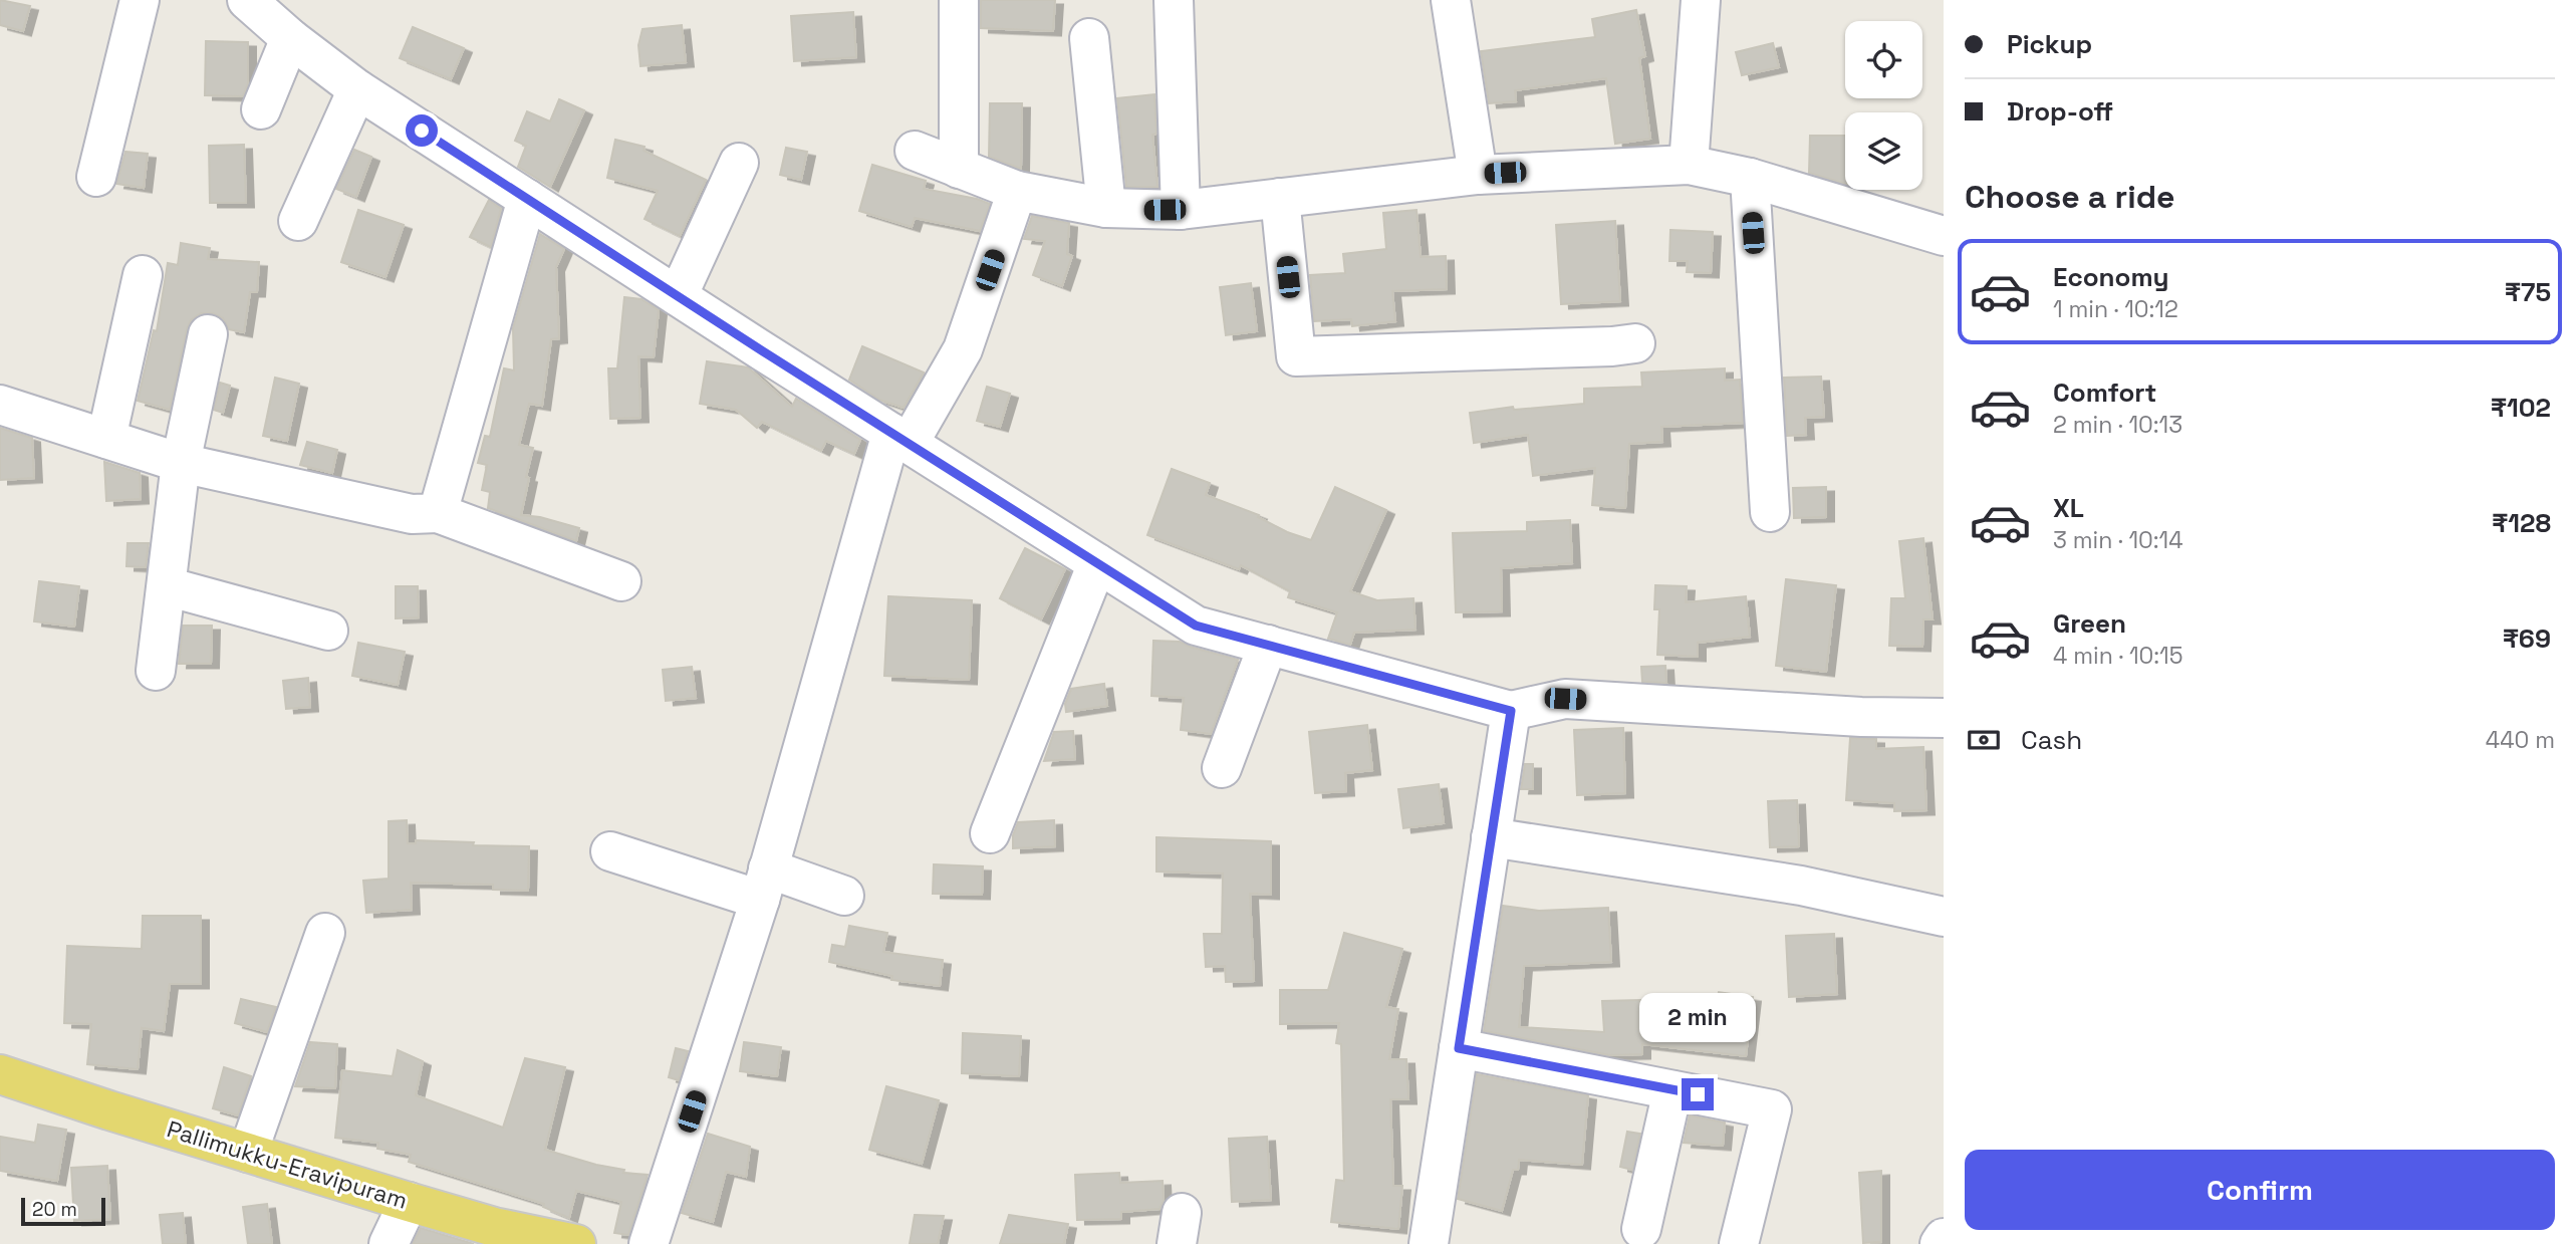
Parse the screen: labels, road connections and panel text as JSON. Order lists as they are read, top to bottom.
{
  "streets": {
    "main road": ["Pallimukku-Eravipuram"]
  },
  "scale_bar": "20 m",
  "page": {
    "banner": ["Pickup", "Drop-off"],
    "heading": "Choose a ride",
    "list": [
      {
        "name": "Economy",
        "note": "1 min · 10:12",
        "value": "₹75"
      },
      {
        "name": "Comfort",
        "note": "2 min · 10:13",
        "value": "₹102"
      },
      {
        "name": "XL",
        "note": "3 min · 10:14",
        "value": "₹128"
      },
      {
        "name": "Green",
        "note": "4 min · 10:15",
        "value": "₹69"
      }
    ],
    "pay": ["Cash", "440 m"],
    "bubble": "2 min",
    "buttons": "Confirm",
    "scale": "20 m"
  }
}
